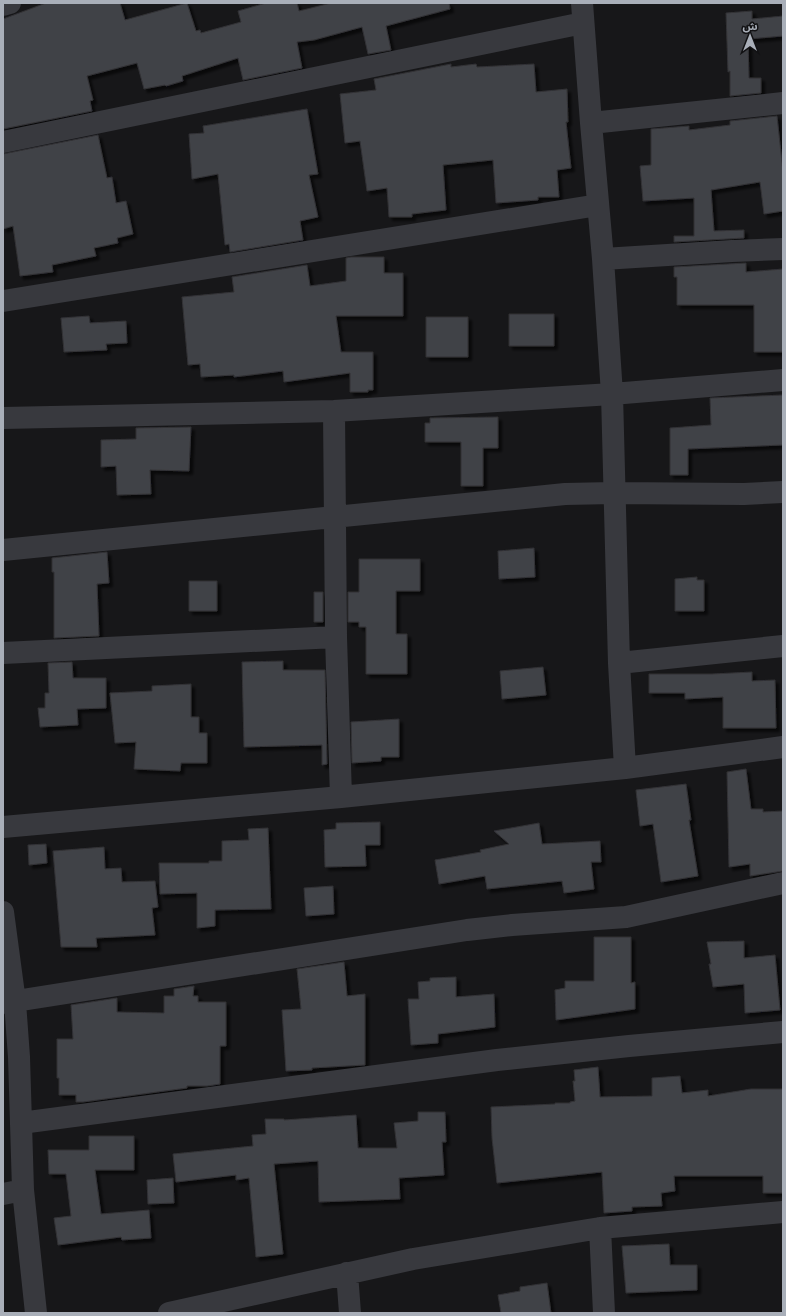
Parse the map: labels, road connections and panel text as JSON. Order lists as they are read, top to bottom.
{
  "north": "top"
}
